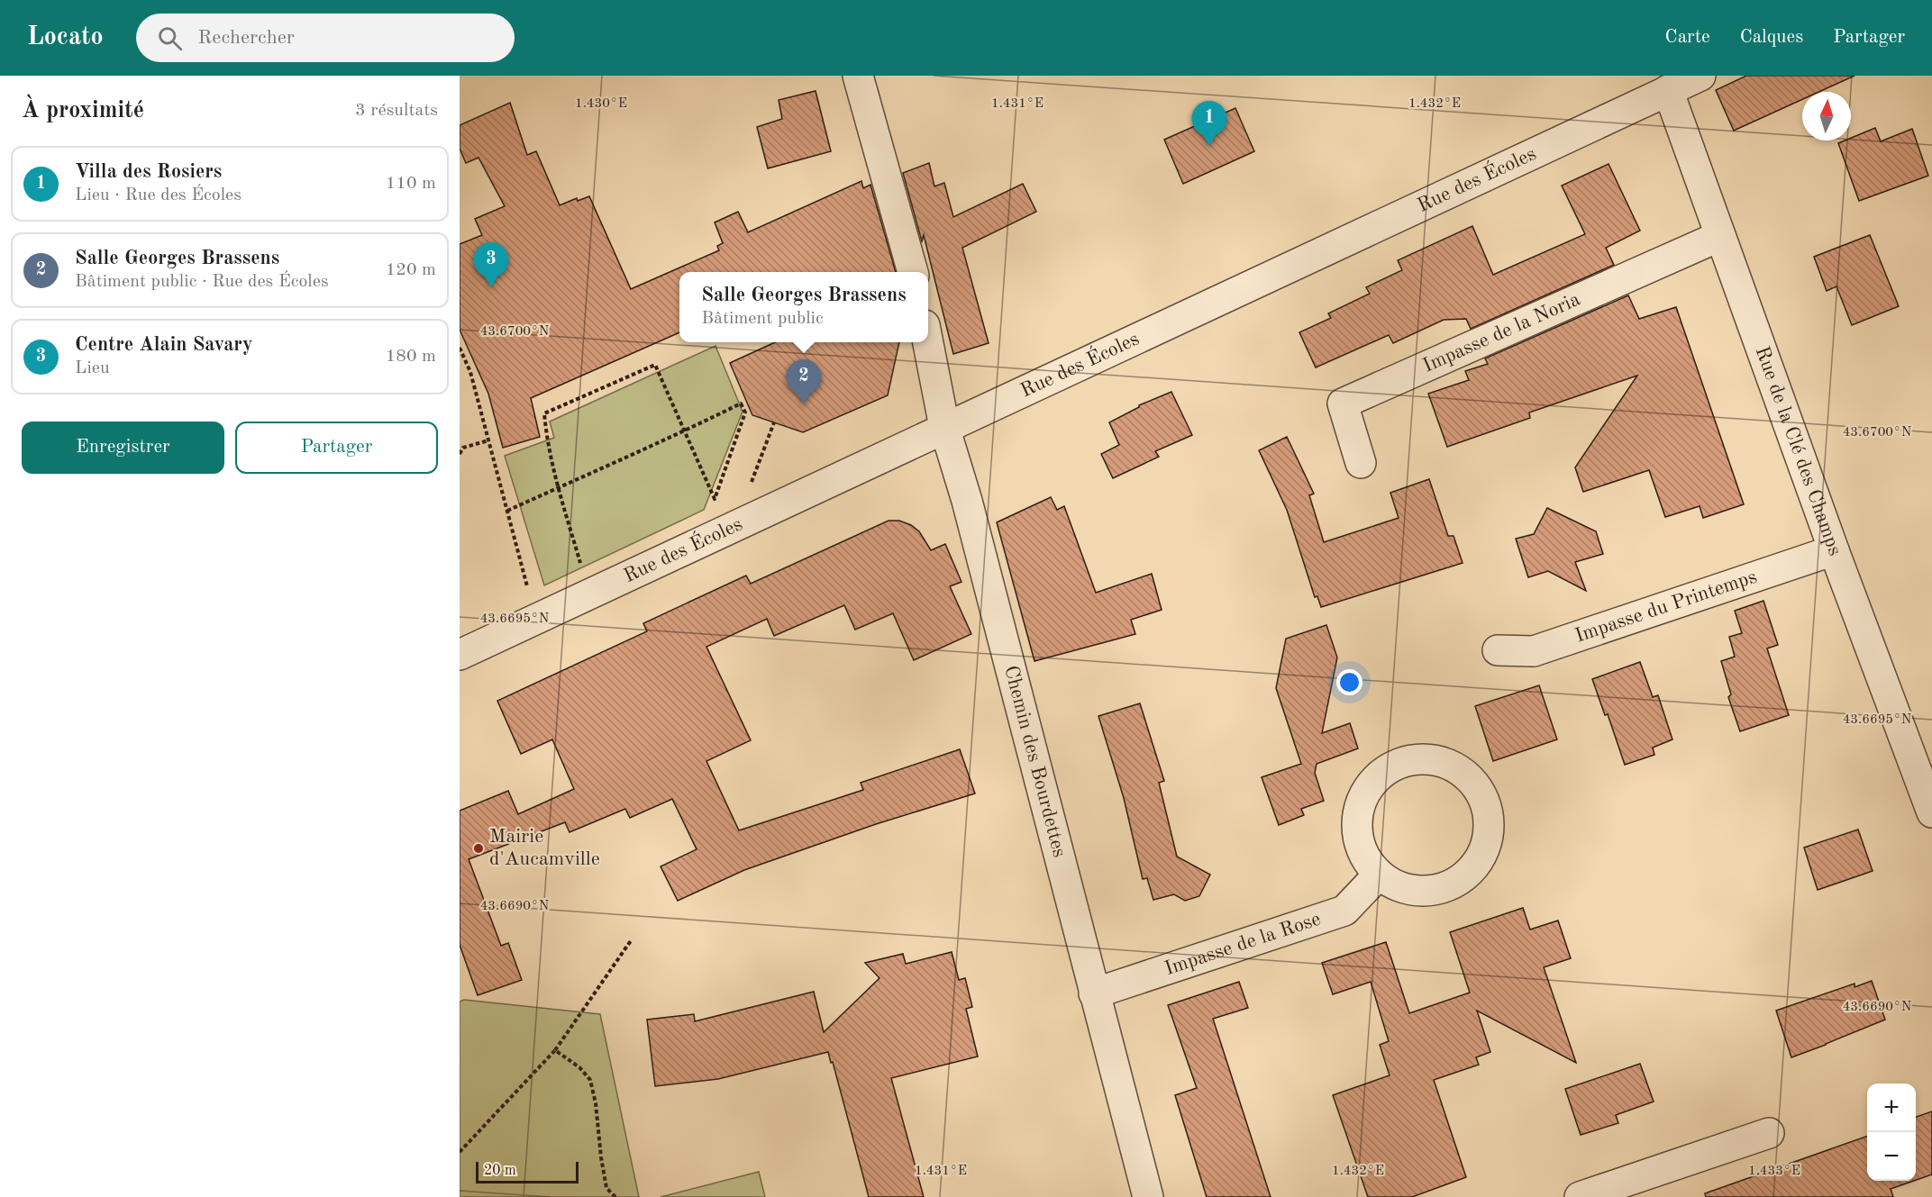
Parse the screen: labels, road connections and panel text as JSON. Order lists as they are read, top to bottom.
{
  "streets": {
    "street": [
      "Rue des Écoles",
      "Impasse de la Noria",
      "Rue de la Clé des Champs",
      "Impasse du Printemps",
      "Chemin des Bourdettes",
      "Impasse de la Rose"
    ]
  },
  "crossings": [
    ["Rue des Écoles", "Rue de la Clé des Champs"],
    ["Rue des Écoles", "Chemin des Bourdettes"],
    ["Impasse de la Noria", "Rue de la Clé des Champs"],
    ["Rue de la Clé des Champs", "Impasse du Printemps"],
    ["Chemin des Bourdettes", "Impasse de la Rose"]
  ],
  "places": ["Mairie d'Aucamville"],
  "scale_bar": "20 m",
  "north": "top",
  "page": {
    "header": "Locato",
    "search": "Rechercher",
    "nav": ["Carte", "Calques", "Partager"],
    "heading": ["À proximité", "3 résultats"],
    "pins": ["1", "3", "2"],
    "list": [
      {
        "mark": "1",
        "name": "Villa des Rosiers",
        "note": "Lieu · Rue des Écoles",
        "value": "110 m"
      },
      {
        "mark": "2",
        "name": "Salle Georges Brassens",
        "note": "Bâtiment public · Rue des Écoles",
        "value": "120 m"
      },
      {
        "mark": "3",
        "name": "Centre Alain Savary",
        "note": "Lieu",
        "value": "180 m"
      }
    ],
    "popup": ["Salle Georges Brassens", "Bâtiment public"],
    "buttons": ["Enregistrer", "Partager"],
    "map_buttons": ["+", "−"],
    "scale": "20 m"
  },
  "coordinates": [
    "1.430°E",
    "1.431°E",
    "1.432°E",
    "43.6700°N",
    "43.6695°N",
    "43.6690°N",
    "1.433°E"
  ]
}
